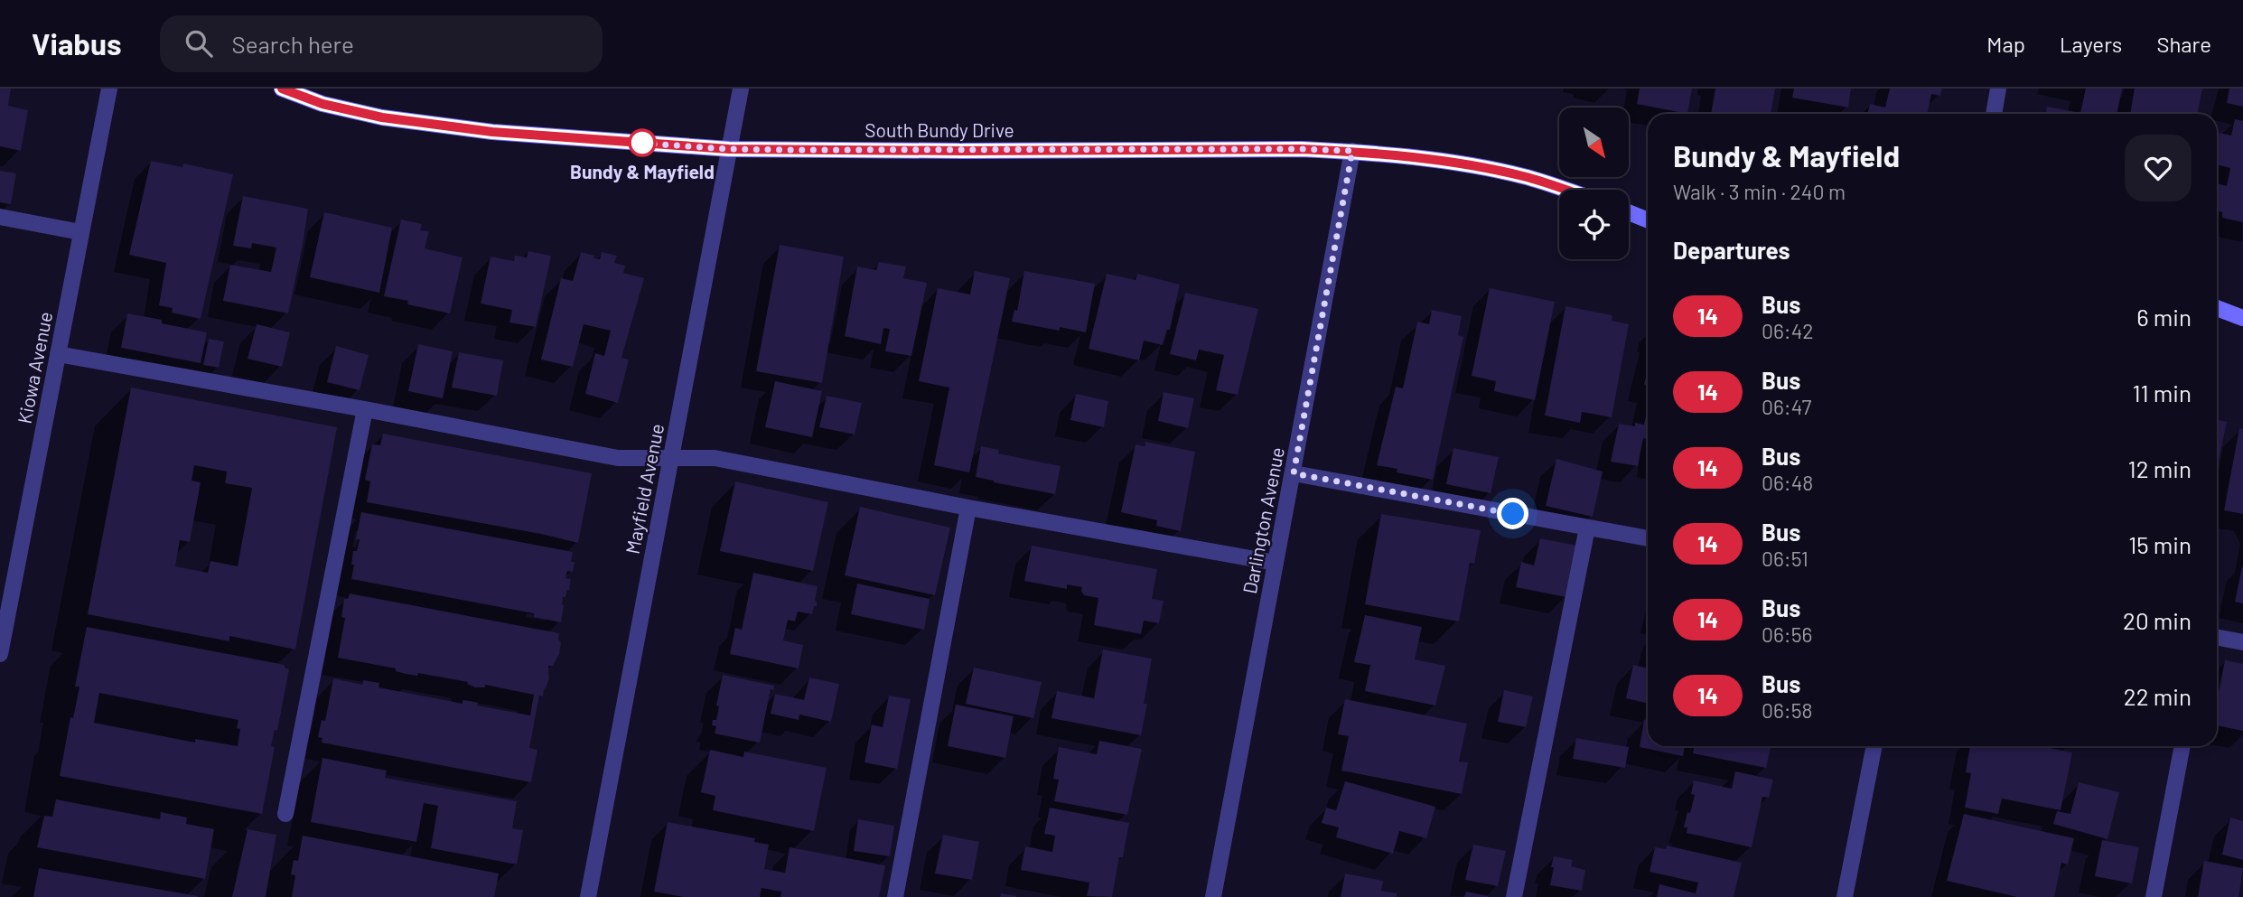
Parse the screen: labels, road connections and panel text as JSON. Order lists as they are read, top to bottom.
{
  "streets": {
    "street": [
      "South Bundy Drive",
      "Kiowa Avenue",
      "Mayfield Avenue",
      "Darlington Avenue"
    ]
  },
  "crossings": [
    ["South Bundy Drive", "Mayfield Avenue"],
    ["South Bundy Drive", "Darlington Avenue"]
  ],
  "places": ["Bundy & Mayfield"],
  "lines": ["bus line 14"],
  "north": "bottom right",
  "page": {
    "header": "Viabus",
    "search": "Search here",
    "nav": ["Map", "Layers", "Share"],
    "heading": [
      ["Bundy & Mayfield", "Walk · 3 min · 240 m"],
      "Departures"
    ],
    "list": [
      {
        "mark": "14",
        "name": "Bus",
        "note": "06:42",
        "value": "6 min"
      },
      {
        "mark": "14",
        "name": "Bus",
        "note": "06:47",
        "value": "11 min"
      },
      {
        "mark": "14",
        "name": "Bus",
        "note": "06:48",
        "value": "12 min"
      },
      {
        "mark": "14",
        "name": "Bus",
        "note": "06:51",
        "value": "15 min"
      },
      {
        "mark": "14",
        "name": "Bus",
        "note": "06:56",
        "value": "20 min"
      },
      {
        "mark": "14",
        "name": "Bus",
        "note": "06:58",
        "value": "22 min"
      }
    ]
  }
}
